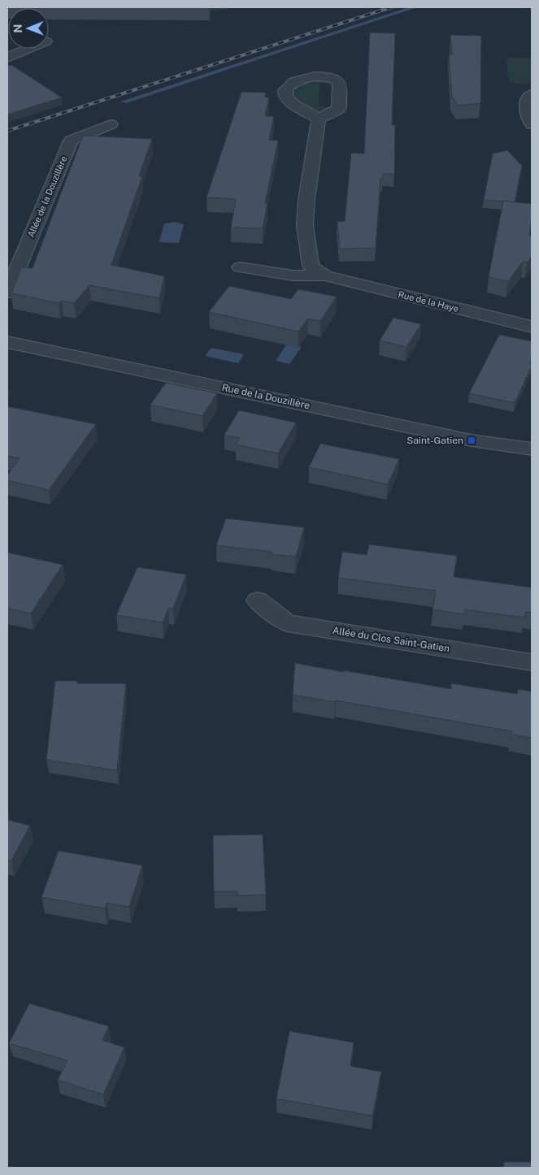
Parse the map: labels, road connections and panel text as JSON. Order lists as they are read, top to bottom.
{
  "streets": {
    "street": [
      "Allée de la Douzillère",
      "Rue de la Haye",
      "Rue de la Douzillère",
      "Allée du Clos Saint-Gatien"
    ]
  },
  "places": {
    "transit": ["Saint-Gatien"]
  },
  "north": "left"
}
